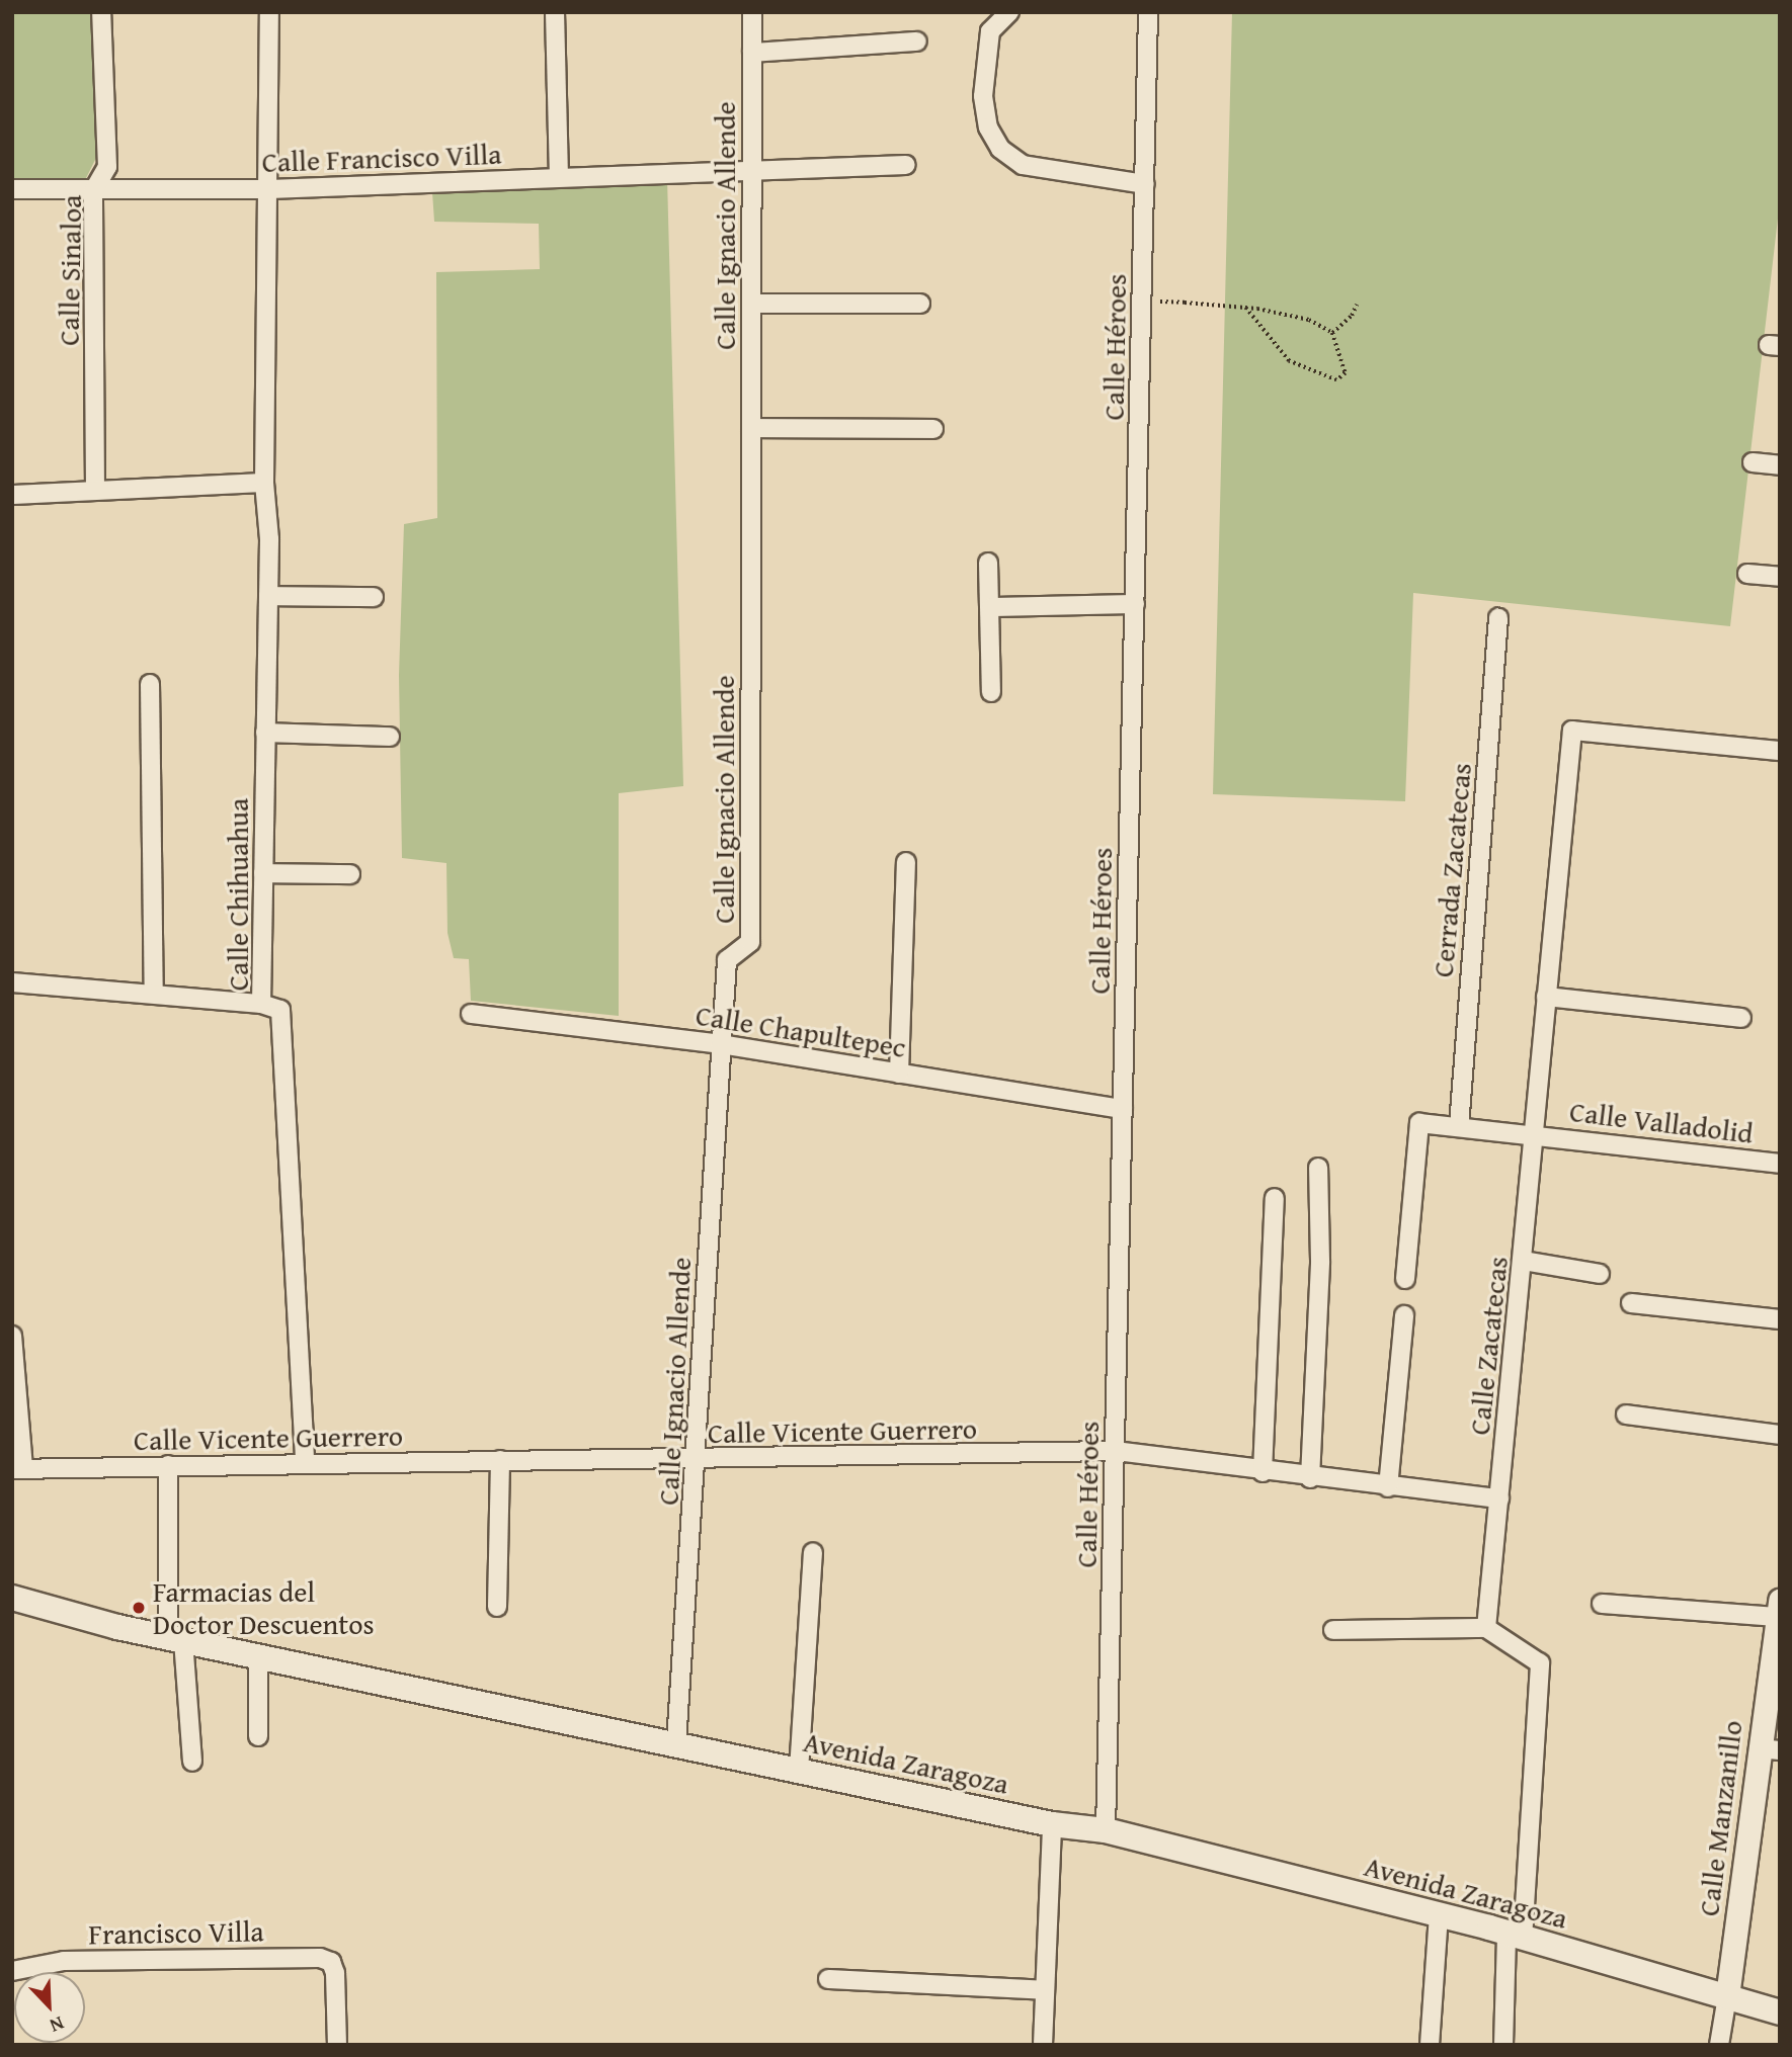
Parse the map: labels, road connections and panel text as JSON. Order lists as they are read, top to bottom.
{
  "streets": {
    "main road": ["Avenida Zaragoza"],
    "street": [
      "Calle Francisco Villa",
      "Calle Ignacio Allende",
      "Calle Sinaloa",
      "Calle Héroes",
      "Cerrada Zacatecas",
      "Calle Chihuahua",
      "Calle Chapultepec",
      "Calle Valladolid",
      "Calle Zacatecas",
      "Calle Vicente Guerrero",
      "Calle Manzanillo",
      "Francisco Villa"
    ]
  },
  "crossings": [
    ["Calle Francisco Villa", "Calle Ignacio Allende"],
    ["Calle Francisco Villa", "Calle Sinaloa"],
    ["Calle Francisco Villa", "Calle Chihuahua"],
    ["Calle Ignacio Allende", "Calle Chapultepec"],
    ["Calle Ignacio Allende", "Calle Vicente Guerrero"],
    ["Calle Ignacio Allende", "Avenida Zaragoza"],
    ["Calle Héroes", "Calle Chapultepec"],
    ["Calle Héroes", "Calle Vicente Guerrero"],
    ["Calle Héroes", "Avenida Zaragoza"],
    ["Calle Chihuahua", "Calle Vicente Guerrero"],
    ["Calle Valladolid", "Calle Zacatecas"],
    ["Calle Zacatecas", "Calle Vicente Guerrero"],
    ["Avenida Zaragoza", "Calle Manzanillo"]
  ],
  "places": ["Farmacias del Doctor Descuentos"],
  "north": "bottom right"
}
